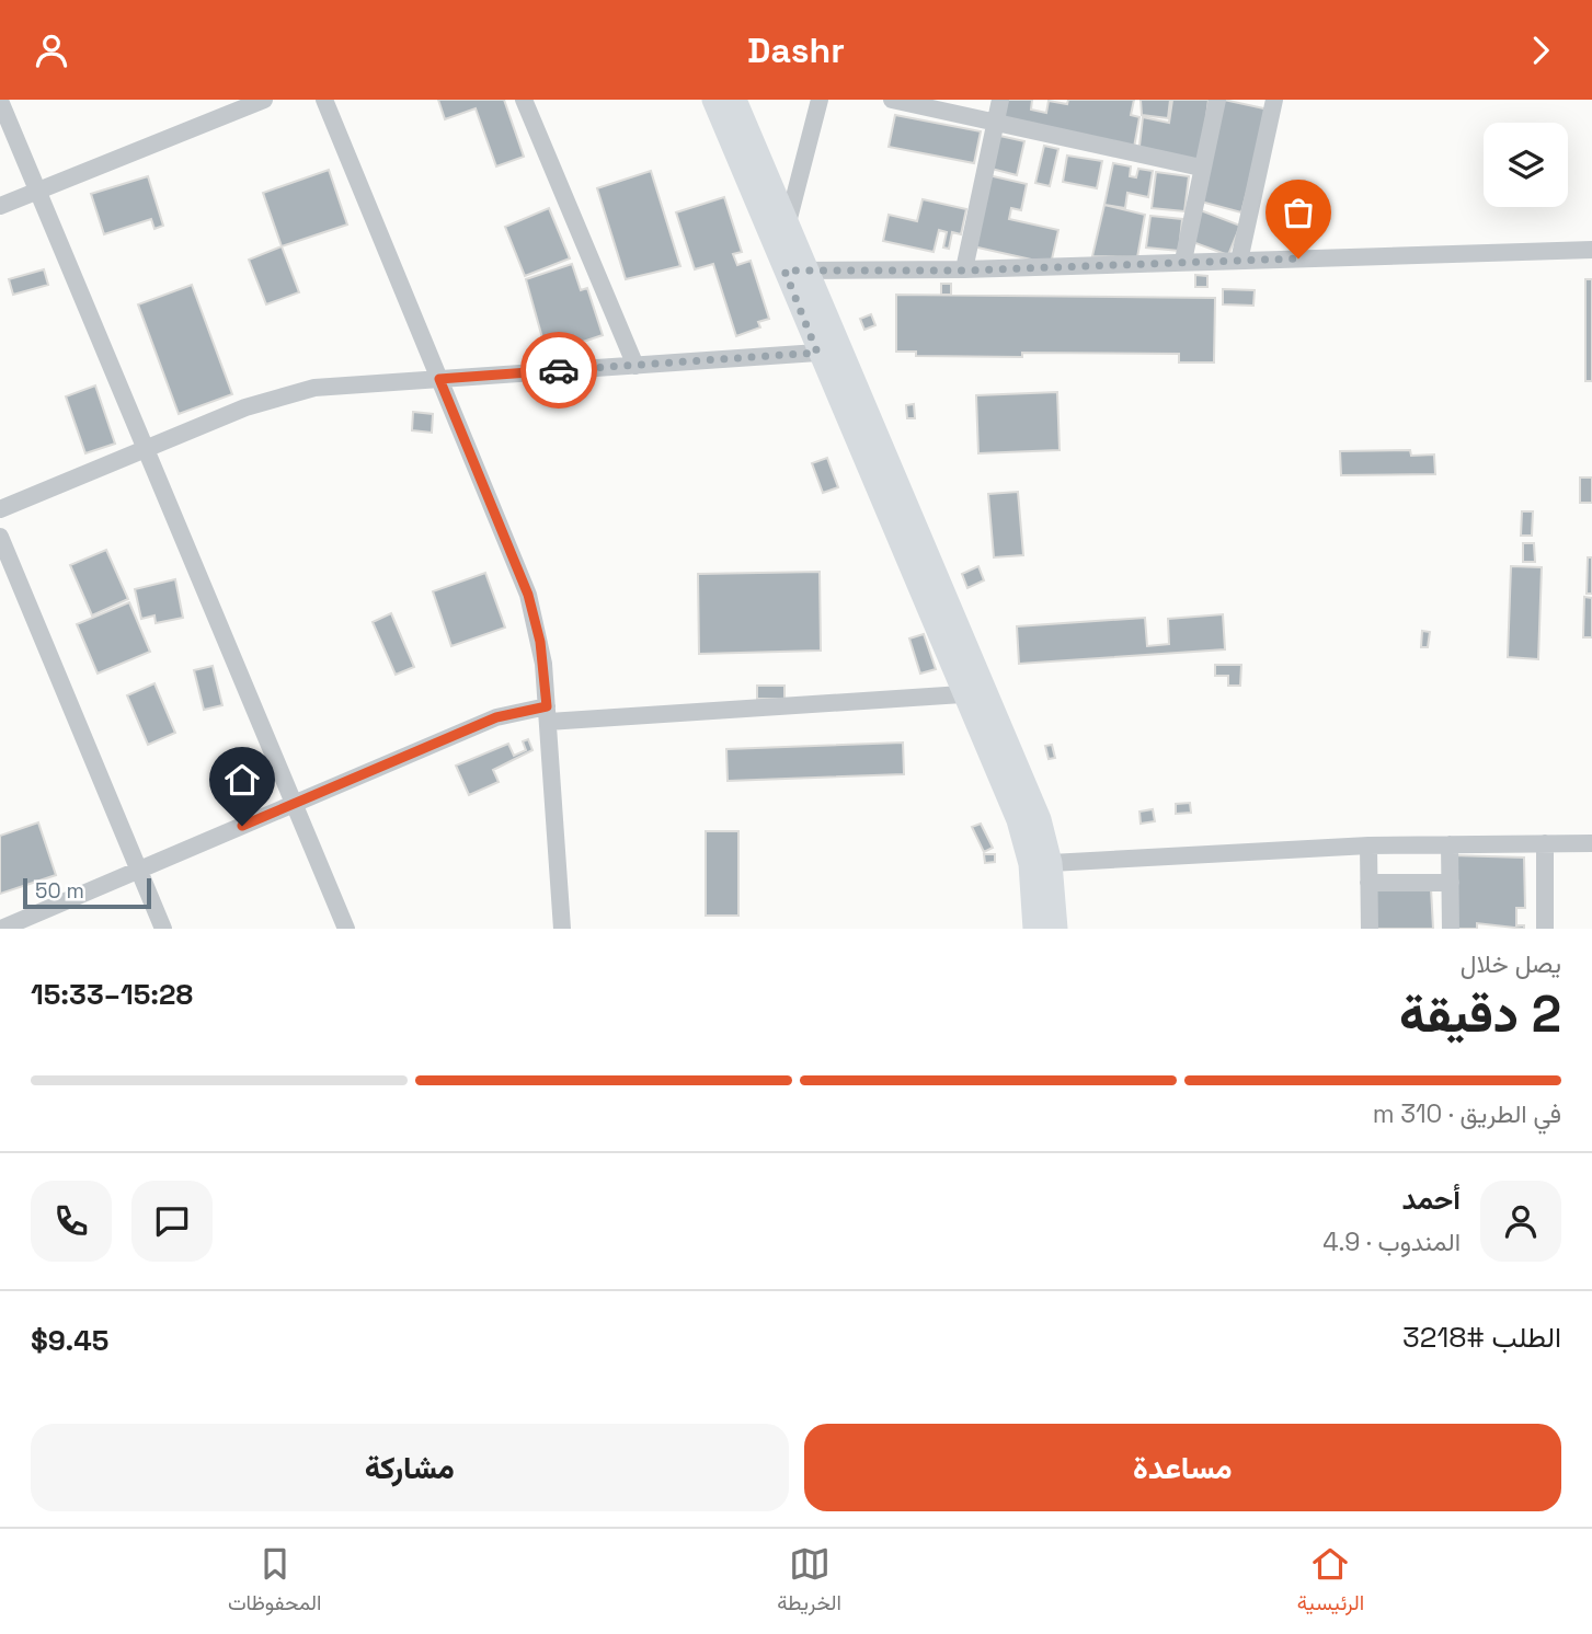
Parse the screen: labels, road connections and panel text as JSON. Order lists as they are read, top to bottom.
{
  "scale_bar": "50 m",
  "page": {
    "header": "Dashr",
    "scale": "50 m",
    "heading": ["2 دقيقة", "يصل خلال", "15:28–15:33"],
    "panel": [
      "أحمد",
      "المندوب · 4.9",
      "الطلب #3218",
      "$9.45"
    ],
    "bar": "في الطريق · 310 m",
    "buttons": ["مساعدة", "مشاركة"],
    "tabs": ["الرئيسية", "الخريطة", "المحفوظات"]
  }
}
